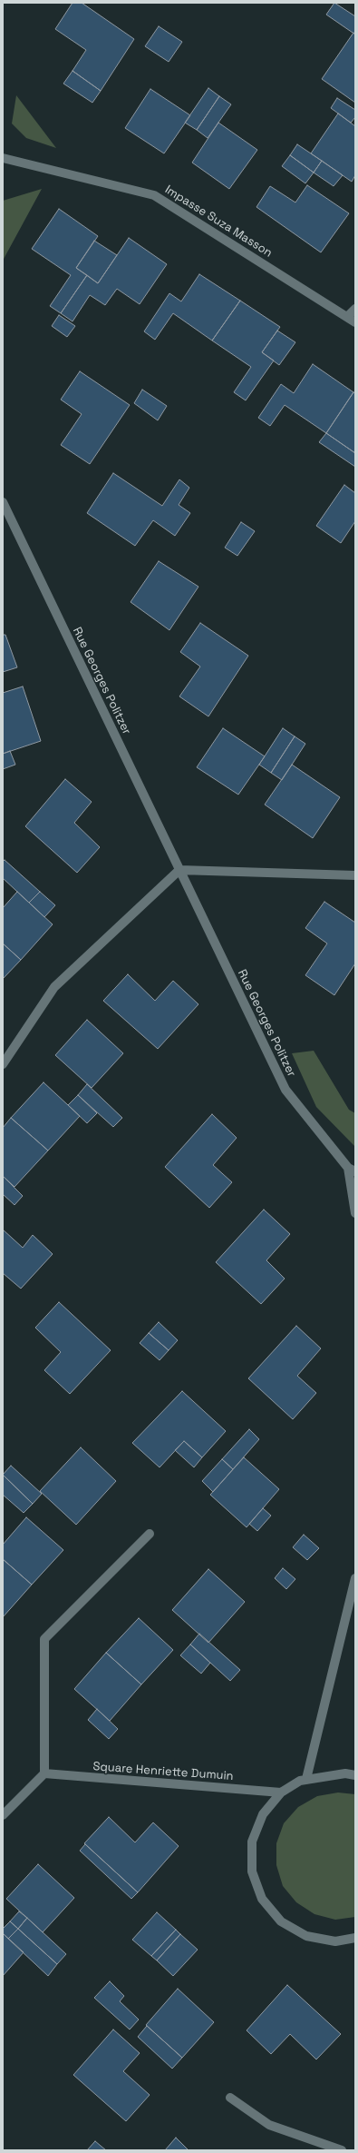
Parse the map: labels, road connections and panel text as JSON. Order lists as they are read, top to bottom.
{
  "streets": {
    "street": ["Impasse Suza Masson", "Rue Georges Politzer", "Square Henriette Dumuin"]
  }
}
